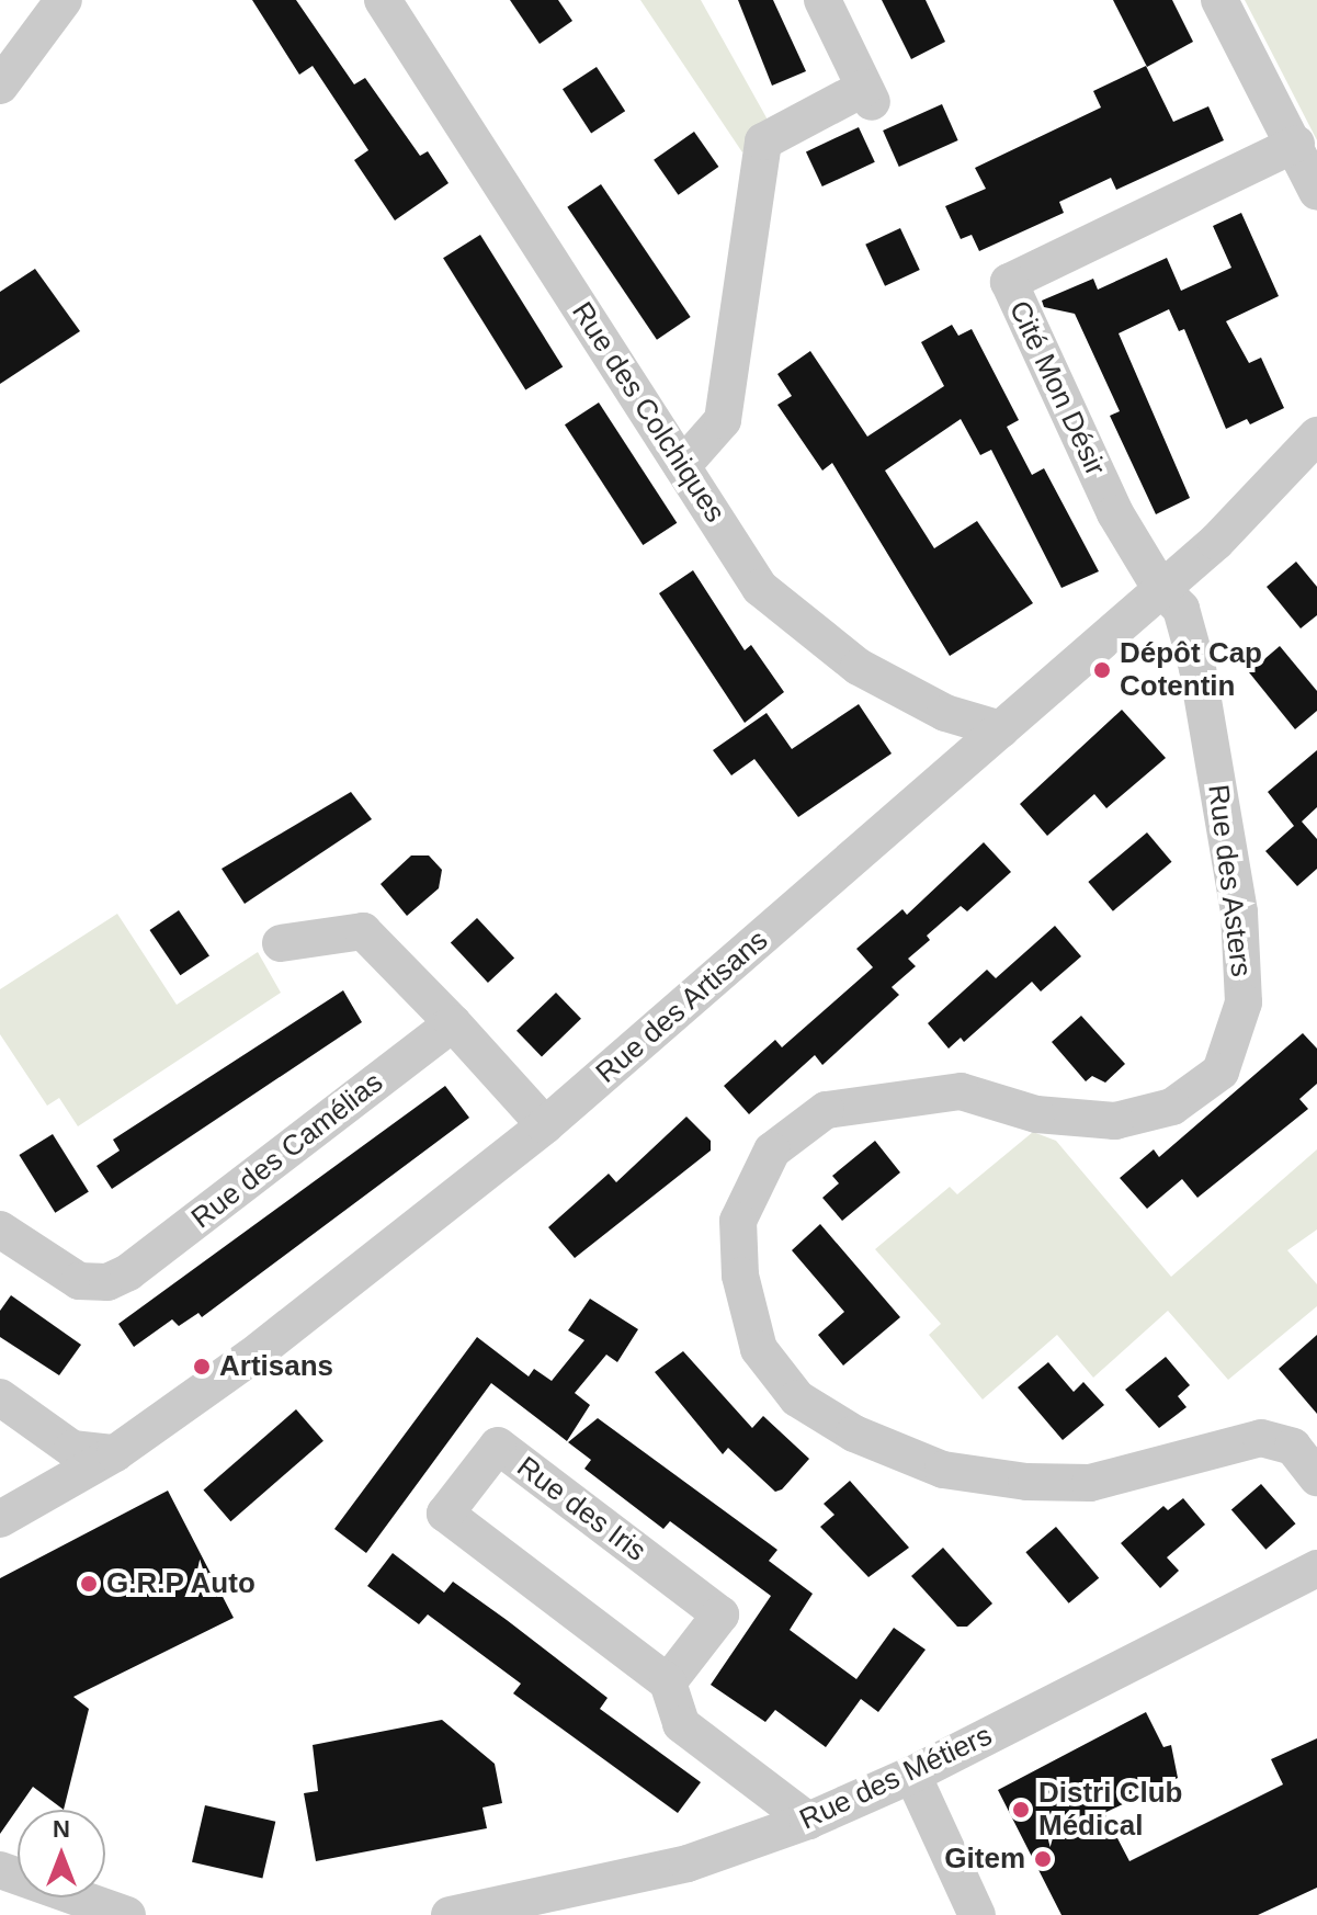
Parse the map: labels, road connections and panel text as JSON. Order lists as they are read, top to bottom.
{
  "streets": {
    "street": [
      "Cité Mon Désir",
      "Rue des Colchiques",
      "Rue des Asters",
      "Rue des Artisans",
      "Rue des Camélias",
      "Rue des Iris",
      "Rue des Métiers"
    ]
  },
  "crossings": [
    ["Cité Mon Désir", "Rue des Asters"],
    ["Cité Mon Désir", "Rue des Artisans"],
    ["Rue des Colchiques", "Rue des Artisans"],
    ["Rue des Asters", "Rue des Artisans"]
  ],
  "places": [
    "Dépôt Cap Cotentin",
    "Artisans",
    "G.R.P Auto",
    "Distri Club Médical",
    "Gitem"
  ],
  "north": "top"
}
